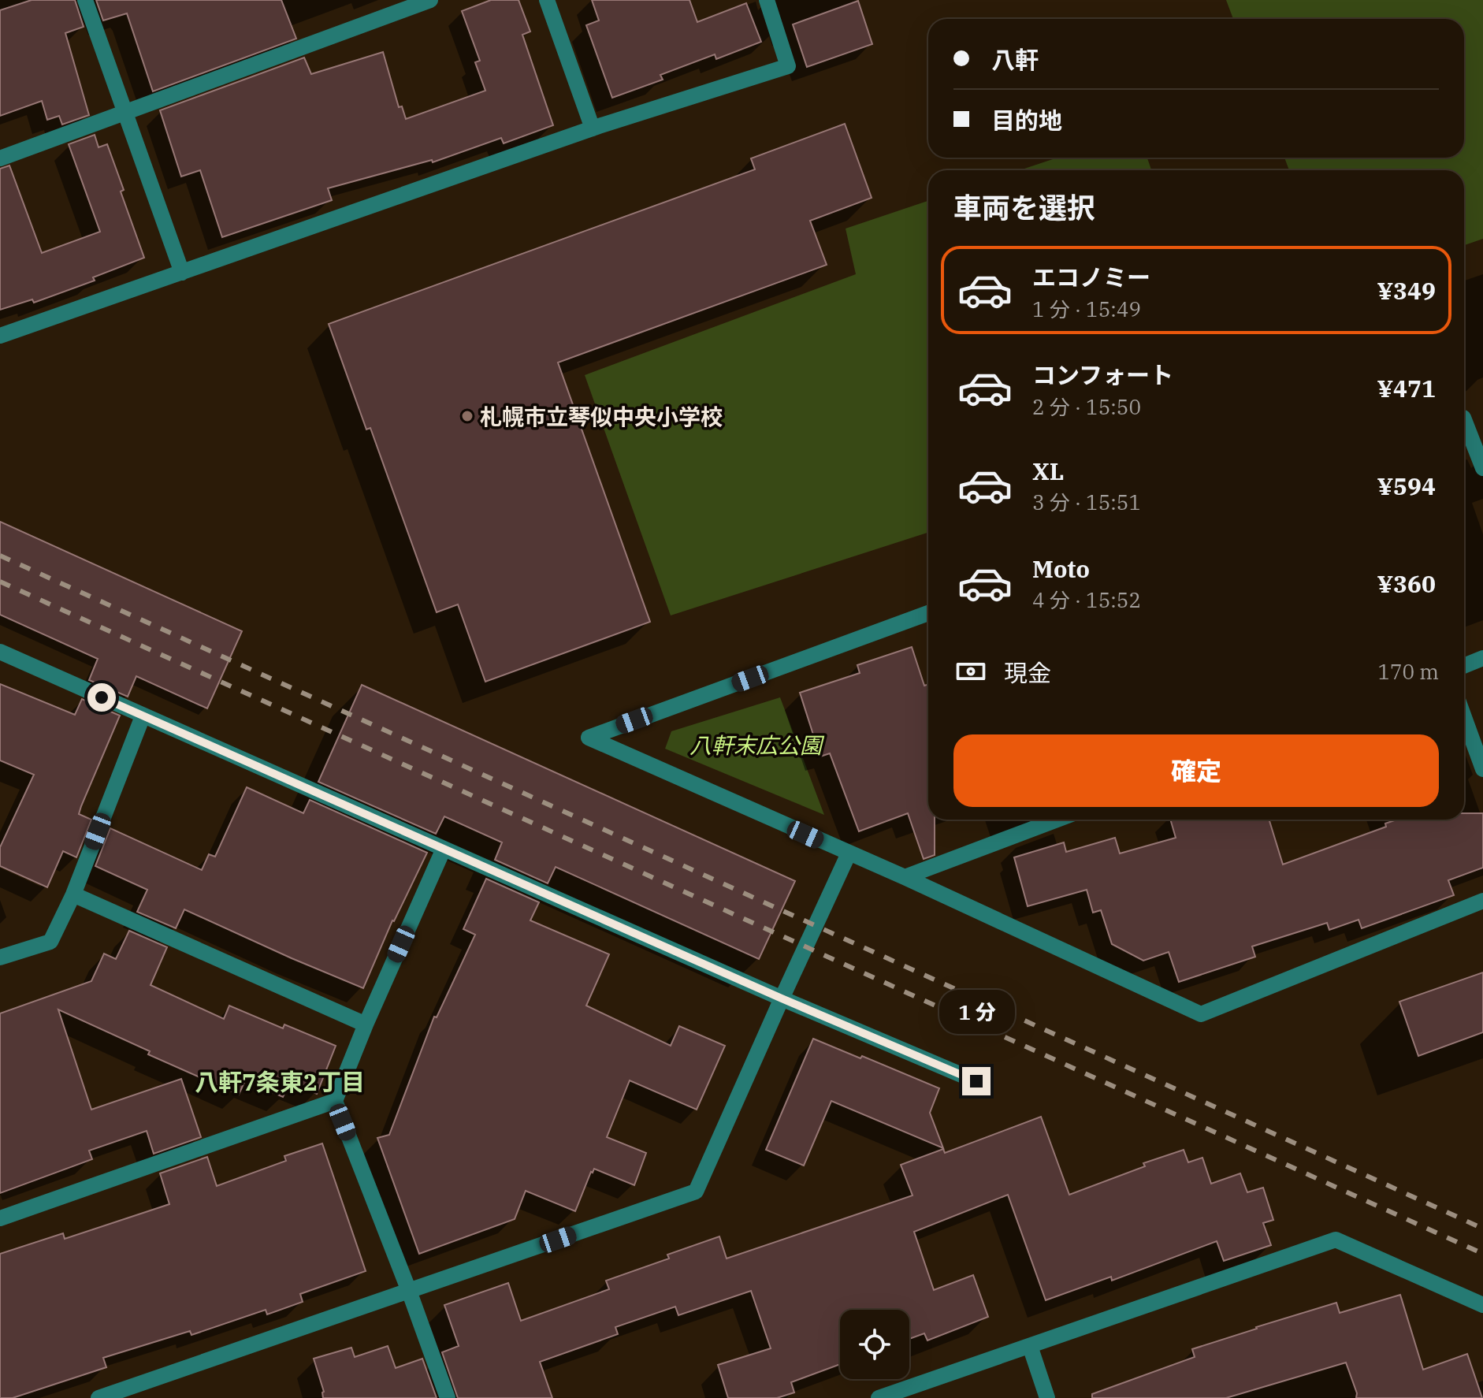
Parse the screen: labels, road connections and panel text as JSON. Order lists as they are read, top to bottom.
{
  "districts": ["八軒7条東2丁目"],
  "parks": ["八軒末広公園"],
  "places": ["札幌市立琴似中央小学校"],
  "page": {
    "banner": ["八軒", "目的地"],
    "heading": "車両を選択",
    "list": [
      {
        "name": "エコノミー",
        "note": "1 分 · 15:49",
        "value": "¥349"
      },
      {
        "name": "コンフォート",
        "note": "2 分 · 15:50",
        "value": "¥471"
      },
      {
        "name": "XL",
        "note": "3 分 · 15:51",
        "value": "¥594"
      },
      {
        "name": "Moto",
        "note": "4 分 · 15:52",
        "value": "¥360"
      }
    ],
    "pay": ["現金", "170 m"],
    "buttons": "確定",
    "bubble": "1 分"
  }
}
